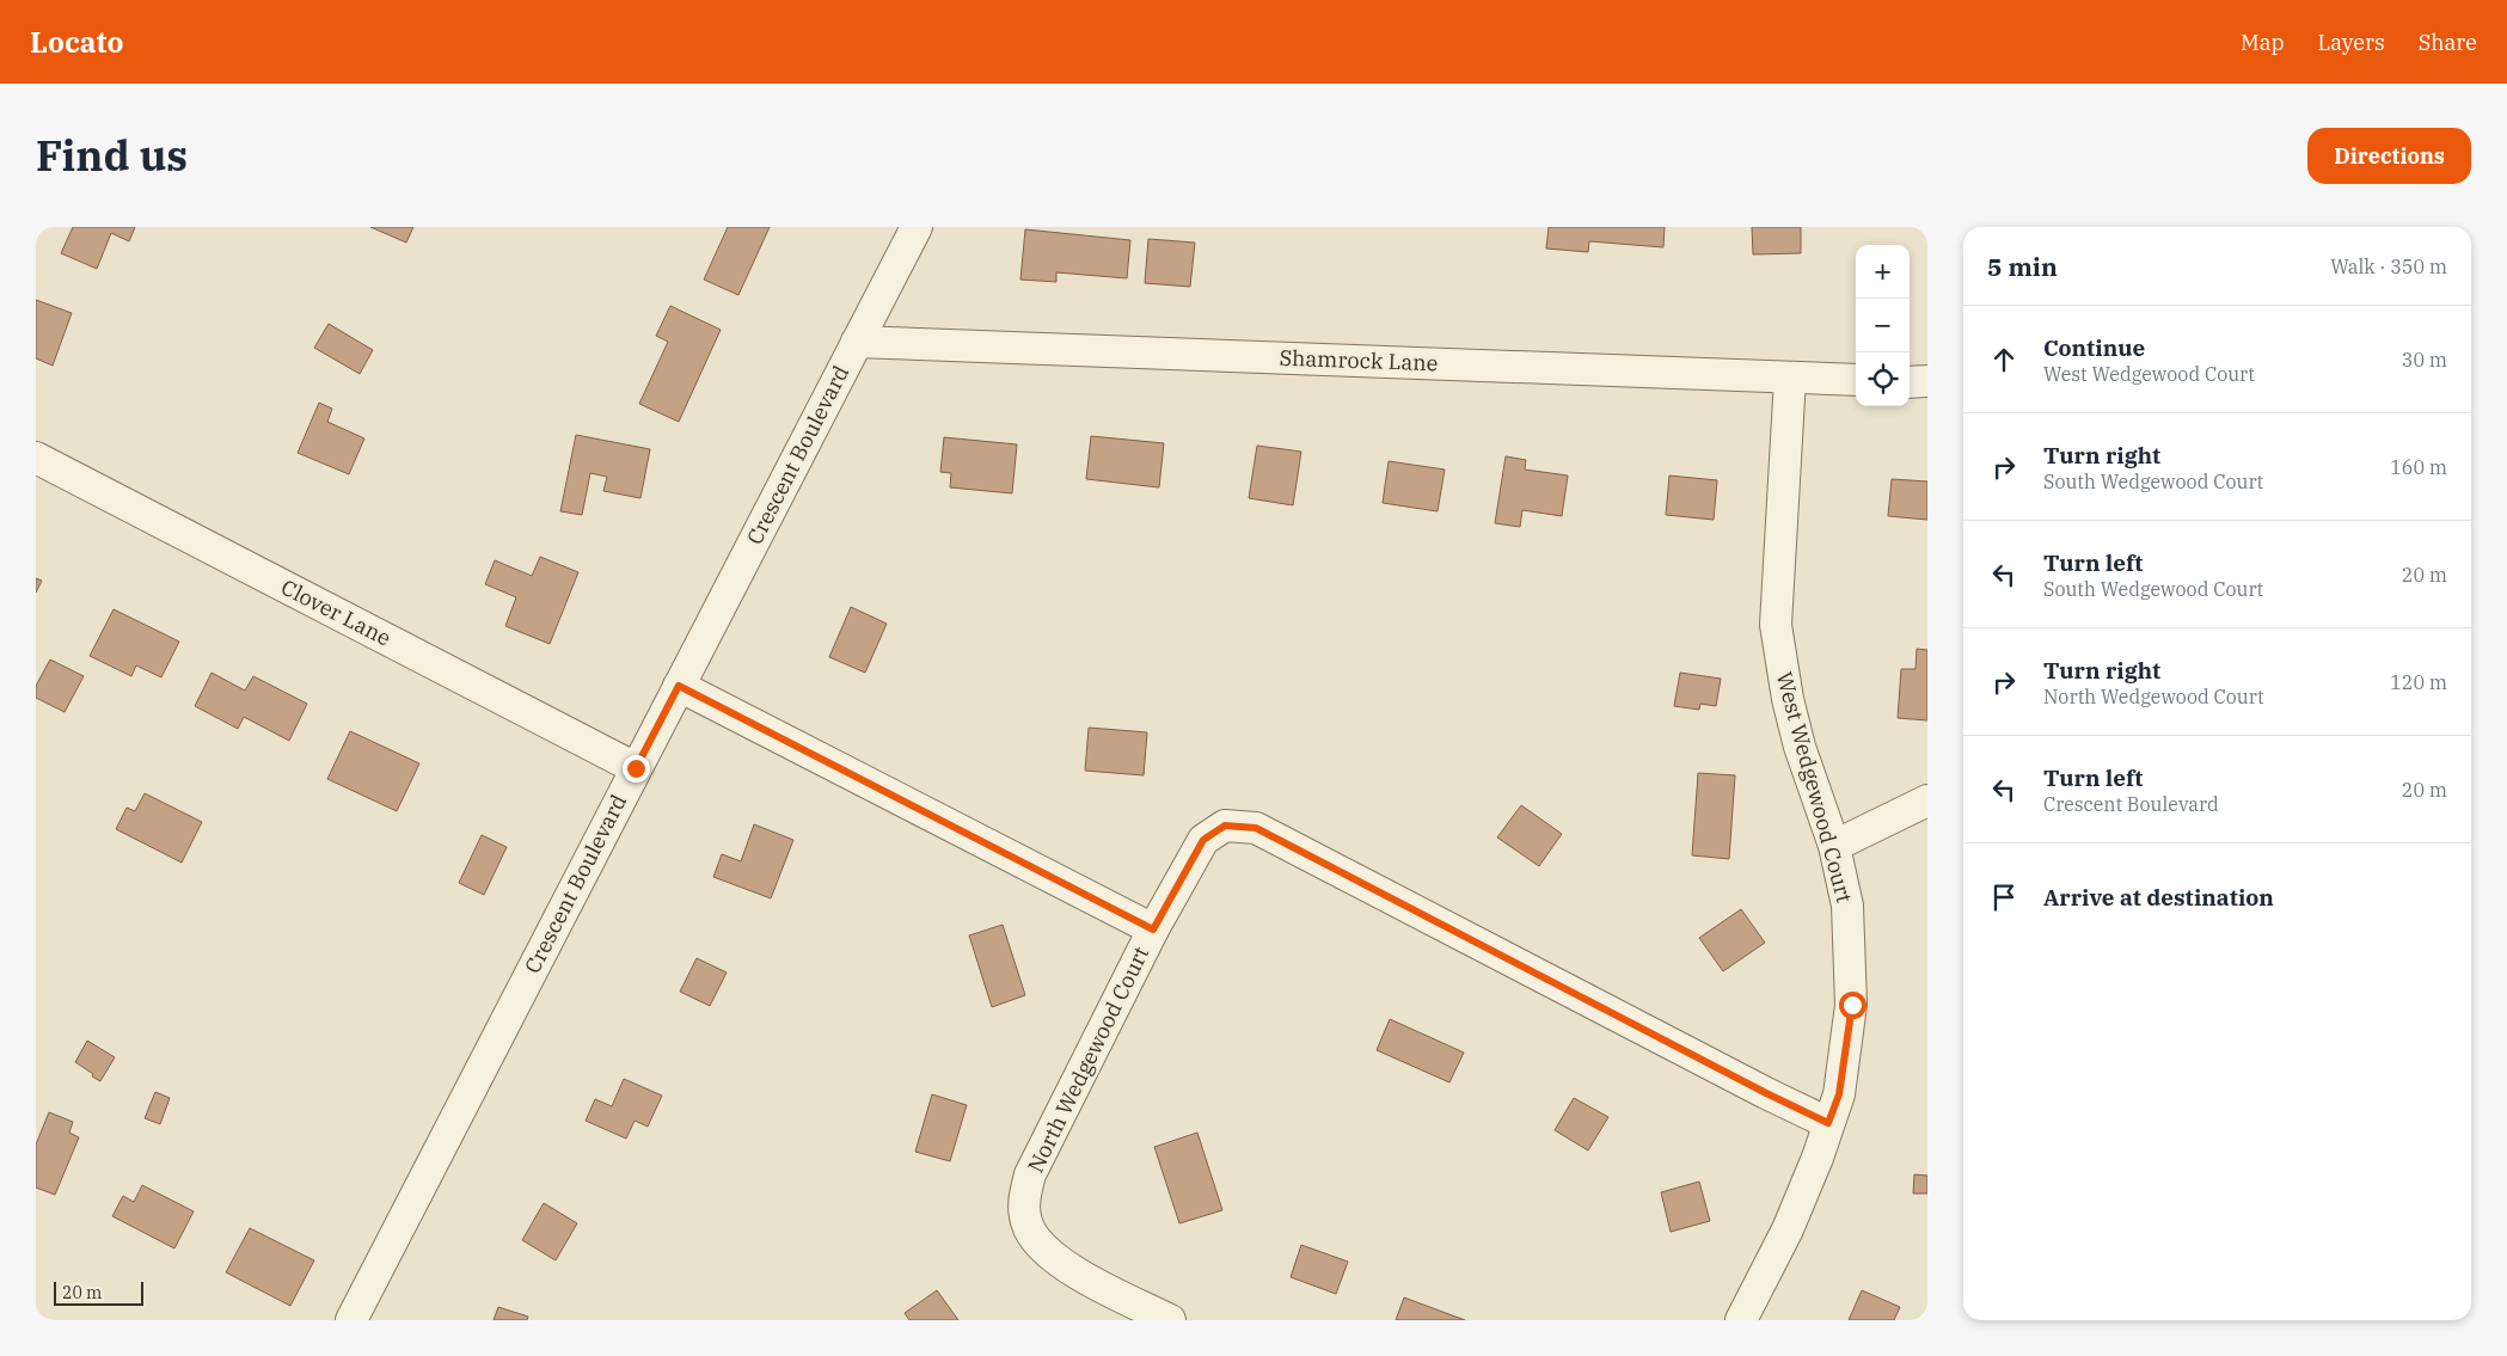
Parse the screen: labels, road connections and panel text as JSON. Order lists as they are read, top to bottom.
{
  "streets": {
    "street": [
      "Shamrock Lane",
      "Crescent Boulevard",
      "Clover Lane",
      "West Wedgewood Court",
      "North Wedgewood Court"
    ]
  },
  "crossings": [
    ["Shamrock Lane", "Crescent Boulevard"],
    ["Shamrock Lane", "West Wedgewood Court"],
    ["Crescent Boulevard", "Clover Lane"],
    ["Crescent Boulevard", "North Wedgewood Court"]
  ],
  "scale_bar": "20 m",
  "page": {
    "header": "Locato",
    "nav": ["Map", "Layers", "Share"],
    "title": "Find us",
    "buttons": "Directions",
    "heading": ["5 min", "Walk · 350 m"],
    "map_buttons": ["+", "−"],
    "list": [
      ["Continue", "West Wedgewood Court", "30 m"],
      ["Turn right", "South Wedgewood Court", "160 m"],
      ["Turn left", "South Wedgewood Court", "20 m"],
      ["Turn right", "North Wedgewood Court", "120 m"],
      ["Turn left", "Crescent Boulevard", "20 m"],
      "Arrive at destination"
    ],
    "scale": "20 m"
  }
}
